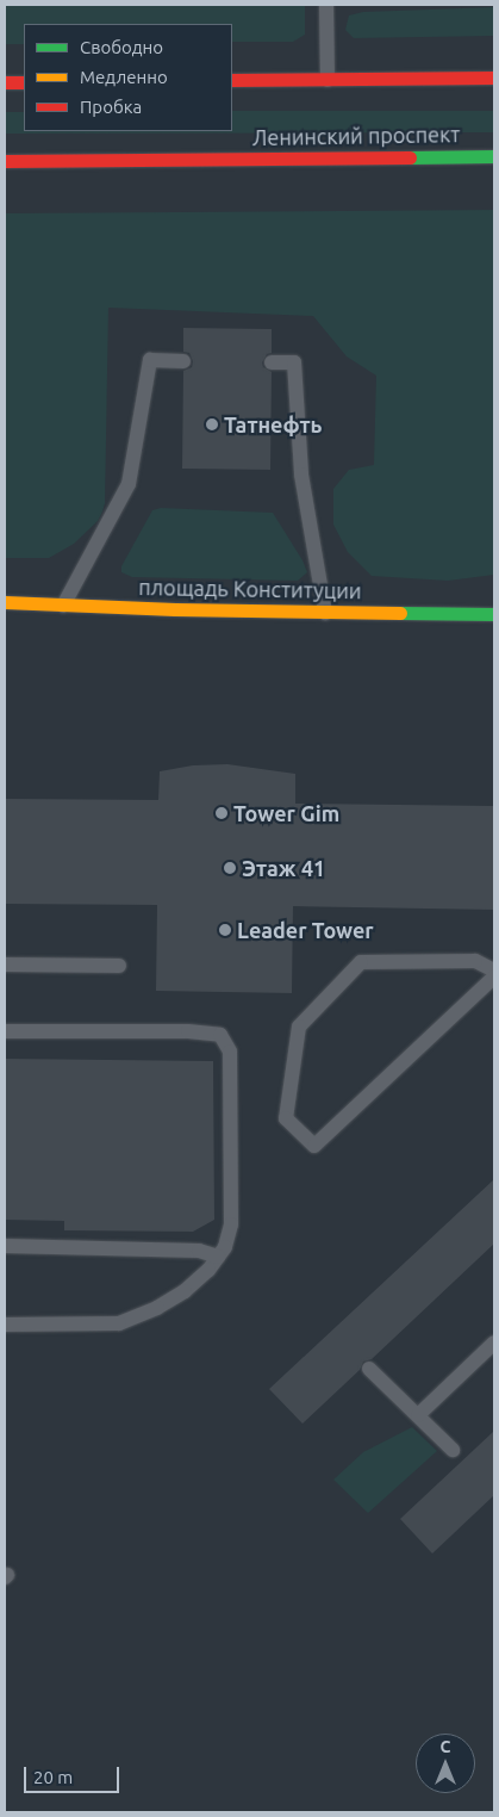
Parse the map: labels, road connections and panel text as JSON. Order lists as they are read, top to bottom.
{
  "streets": {
    "main road": ["Ленинский проспект", "площадь Конституции"]
  },
  "places": [
    "Татнефть",
    "Tower Gim",
    "Этаж 41",
    "Leader Tower"
  ],
  "legend": ["Свободно", "Медленно", "Пробка"],
  "scale_bar": "20 m",
  "north": "top"
}
